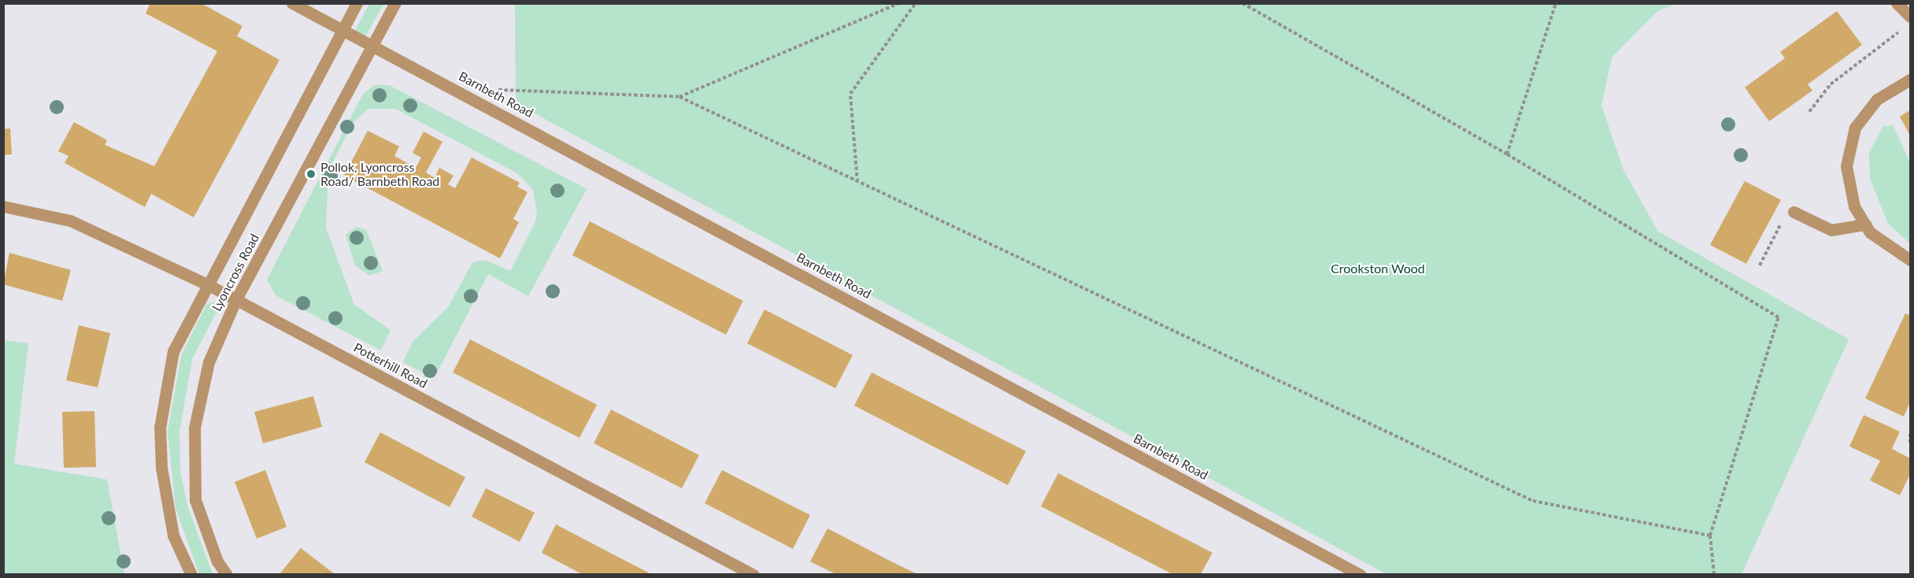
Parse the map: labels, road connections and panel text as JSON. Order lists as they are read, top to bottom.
{
  "streets": {
    "street": ["Barnbeth Road", "Lyoncross Road", "Potterhill Road"]
  },
  "crossings": [
    ["Barnbeth Road", "Lyoncross Road"],
    ["Lyoncross Road", "Potterhill Road"]
  ],
  "parks": ["Crookston Wood"],
  "places": ["Pollok, Lyoncross Road/ Barnbeth Road"]
}
